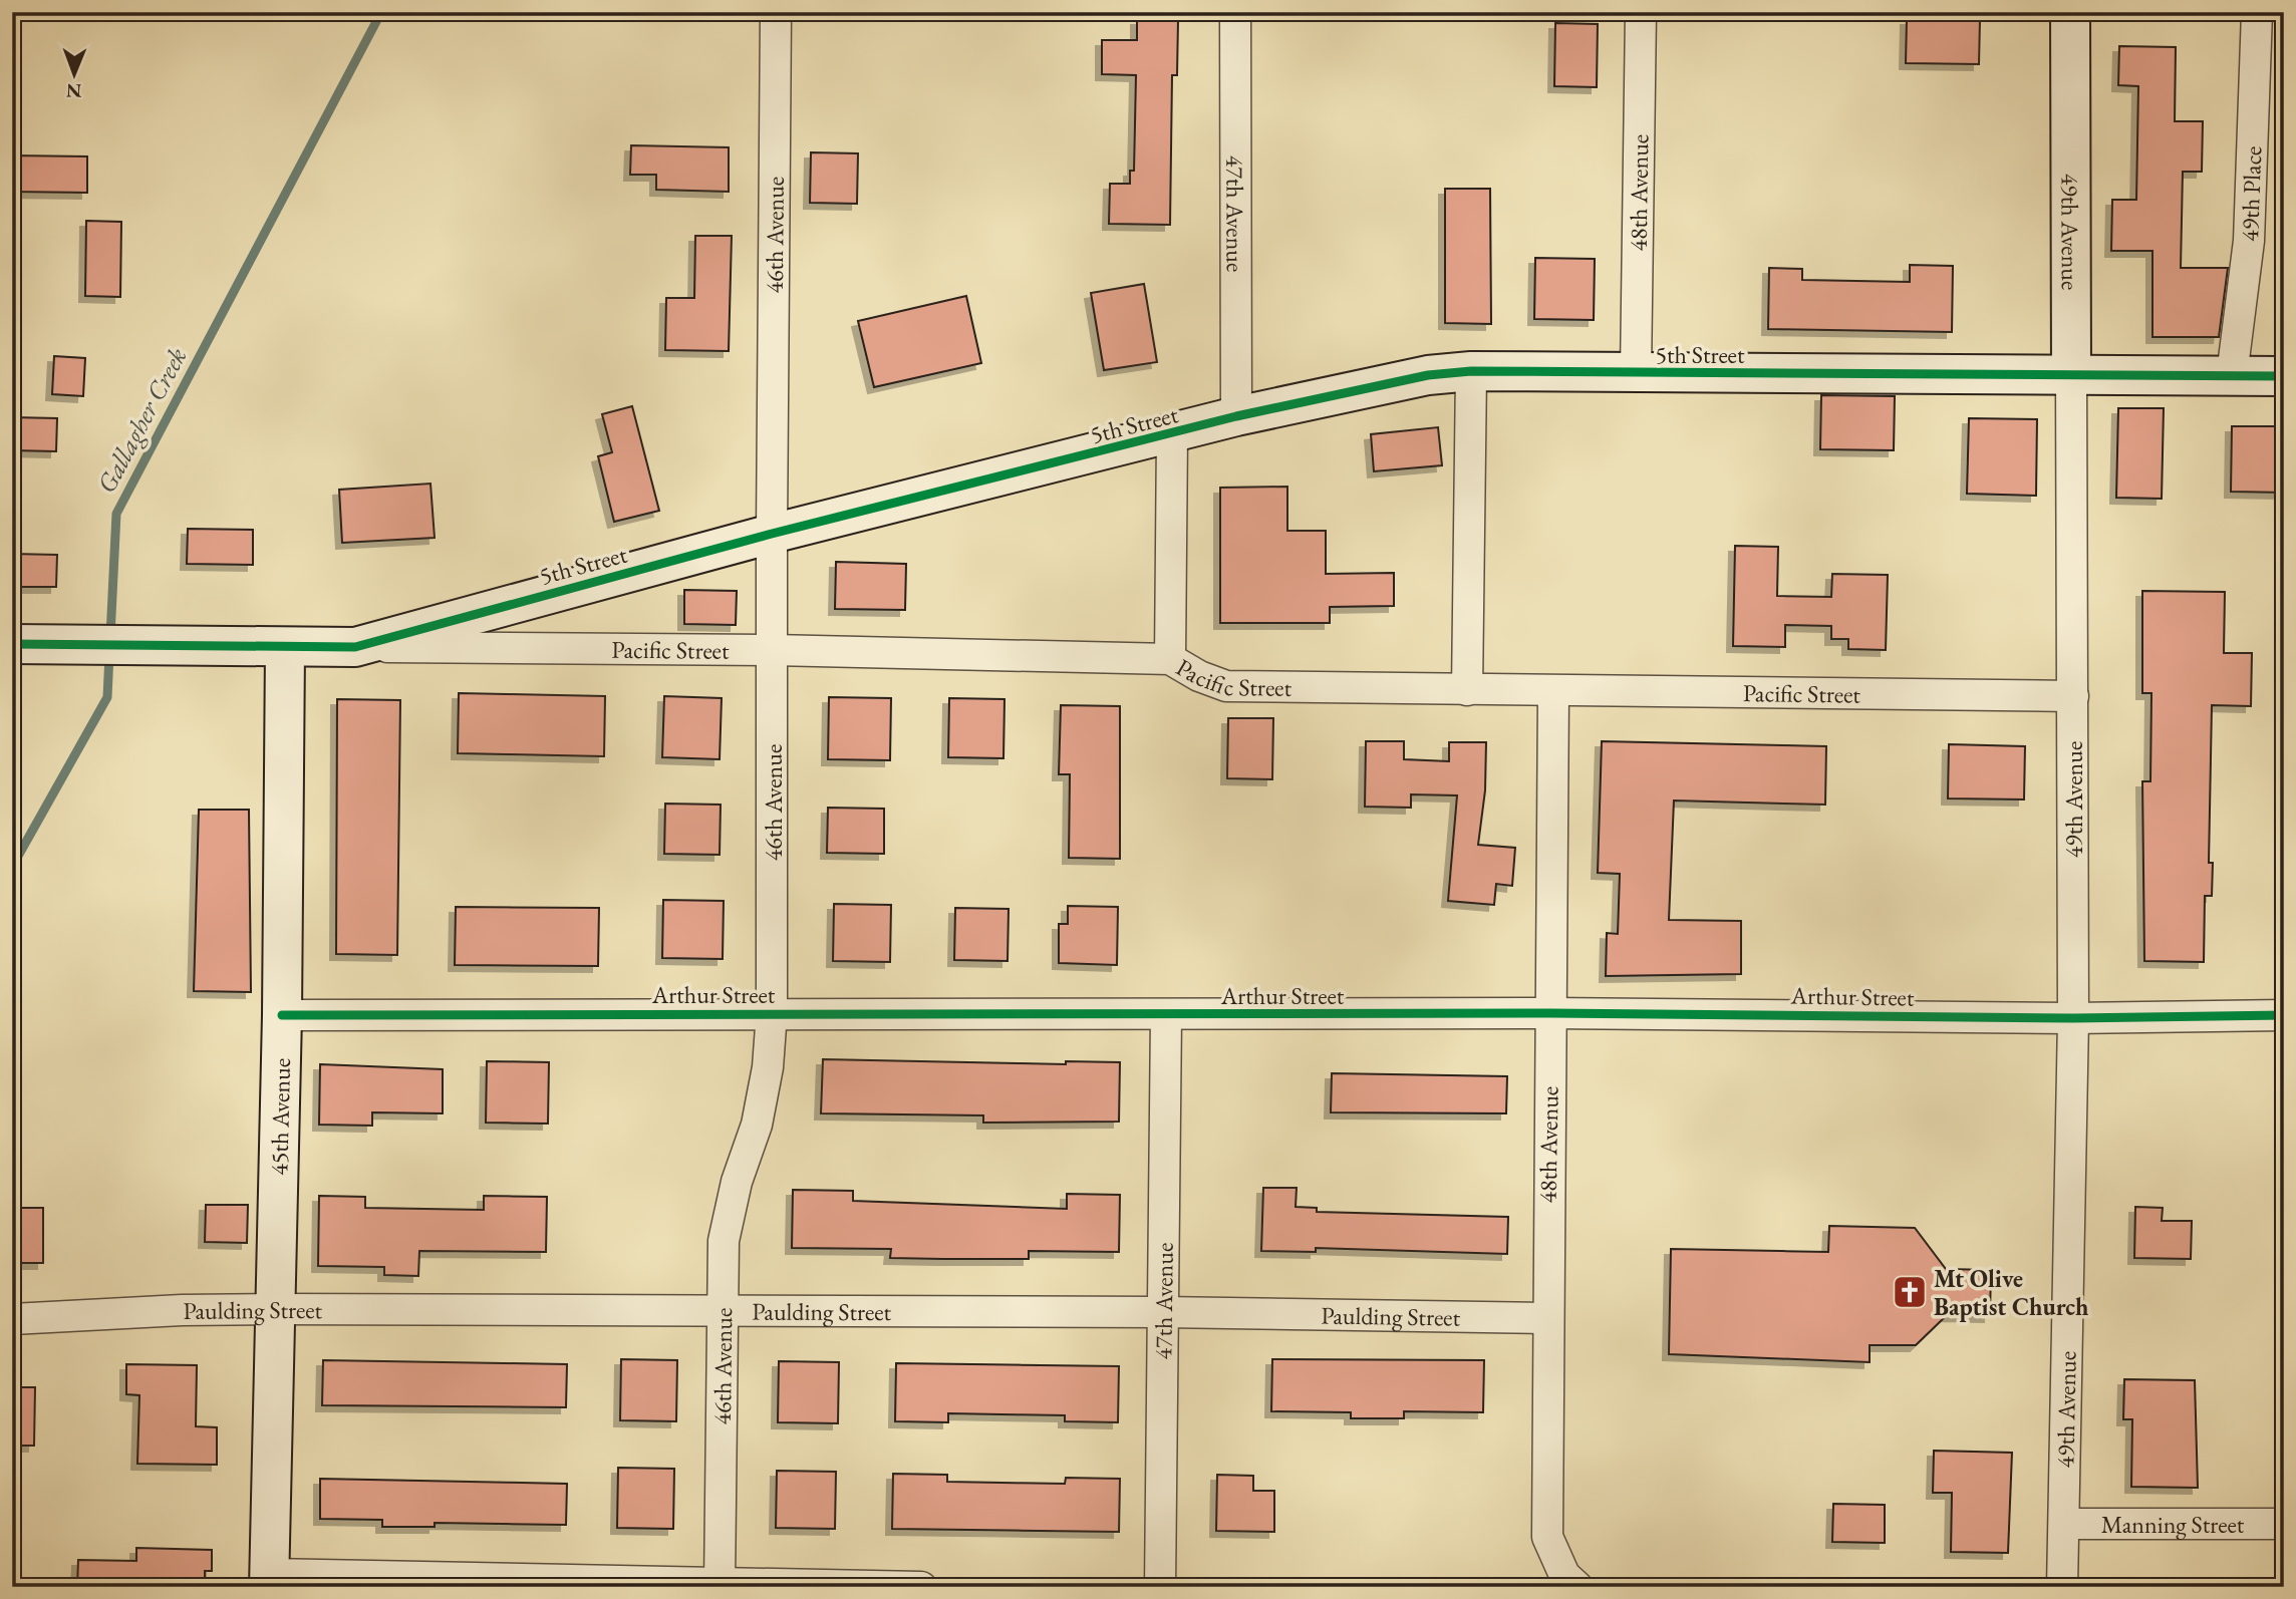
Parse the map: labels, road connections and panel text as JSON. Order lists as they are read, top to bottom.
{
  "streets": {
    "street": [
      "48th Avenue",
      "49th Place",
      "47th Avenue",
      "49th Avenue",
      "46th Avenue",
      "5th Street",
      "Pacific Street",
      "Arthur Street",
      "45th Avenue",
      "Paulding Street",
      "Manning Street"
    ]
  },
  "crossings": [
    ["48th Avenue", "5th Street"],
    ["48th Avenue", "Pacific Street"],
    ["48th Avenue", "Arthur Street"],
    ["48th Avenue", "Paulding Street"],
    ["49th Place", "5th Street"],
    ["47th Avenue", "5th Street"],
    ["47th Avenue", "Arthur Street"],
    ["47th Avenue", "Paulding Street"],
    ["49th Avenue", "5th Street"],
    ["49th Avenue", "Pacific Street"],
    ["49th Avenue", "Arthur Street"],
    ["49th Avenue", "Manning Street"],
    ["46th Avenue", "5th Street"],
    ["46th Avenue", "Pacific Street"],
    ["46th Avenue", "Arthur Street"],
    ["46th Avenue", "Paulding Street"],
    ["5th Street", "Pacific Street"],
    ["5th Street", "45th Avenue"],
    ["Arthur Street", "45th Avenue"],
    ["45th Avenue", "Paulding Street"]
  ],
  "water": ["Gallagher Creek"],
  "places": {
    "church": ["Mt Olive Baptist Church"]
  },
  "north": "bottom"
}
